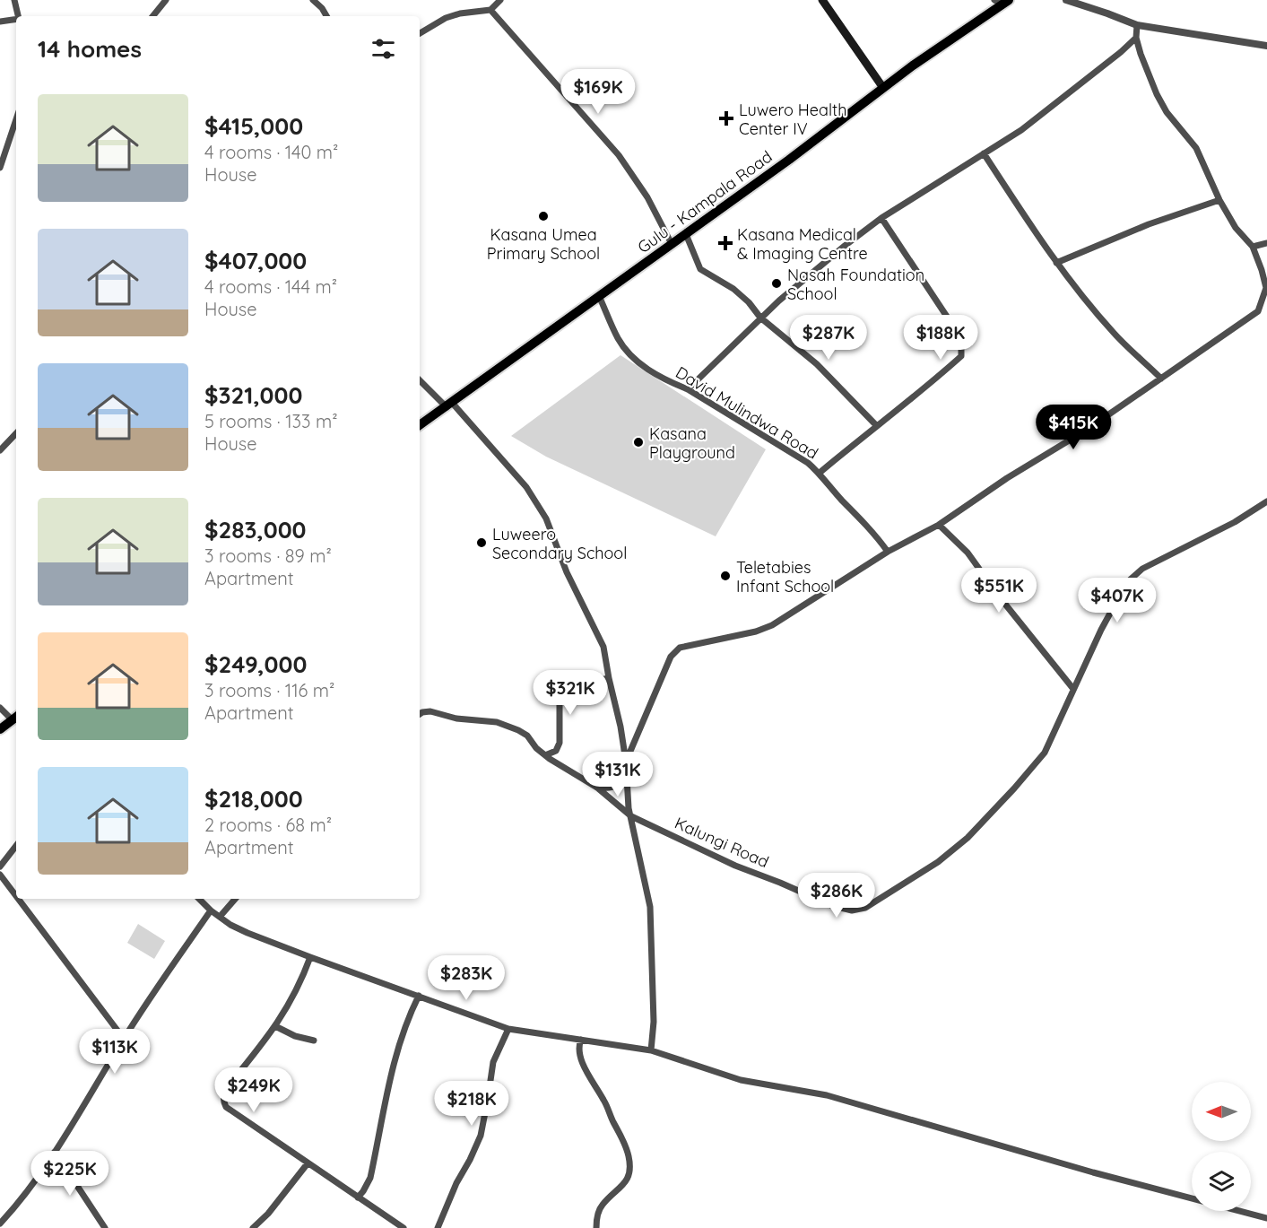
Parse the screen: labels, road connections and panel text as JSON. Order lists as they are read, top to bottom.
{
  "streets": {
    "main road": ["Gulu - Kampala Road"],
    "street": ["David Mulindwa Road", "Kalungi Road"]
  },
  "crossings": [
    ["Gulu - Kampala Road", "David Mulindwa Road"]
  ],
  "places": {
    "health": ["Luwero Health Center IV", "Kasana Medical & Imaging Centre"],
    "other": [
      "Kasana Umea Primary School",
      "Nasah Foundation School",
      "Kasana Playground",
      "Luweero Secondary School",
      "Teletabies Infant School"
    ]
  },
  "north": "left",
  "page": {
    "heading": "14 homes",
    "price": [
      "$169K",
      "$287K",
      "$188K",
      "$415K",
      "$551K",
      "$407K",
      "$321K",
      "$131K",
      "$286K",
      "$283K",
      "$113K",
      "$249K",
      "$218K",
      "$225K"
    ],
    "list": [
      {
        "name": "$415,000",
        "note": "4 rooms · 140 m² · House"
      },
      {
        "name": "$407,000",
        "note": "4 rooms · 144 m² · House"
      },
      {
        "name": "$321,000",
        "note": "5 rooms · 133 m² · House"
      },
      {
        "name": "$283,000",
        "note": "3 rooms · 89 m² · Apartment"
      },
      {
        "name": "$249,000",
        "note": "3 rooms · 116 m² · Apartment"
      },
      {
        "name": "$218,000",
        "note": "2 rooms · 68 m² · Apartment"
      }
    ]
  }
}
